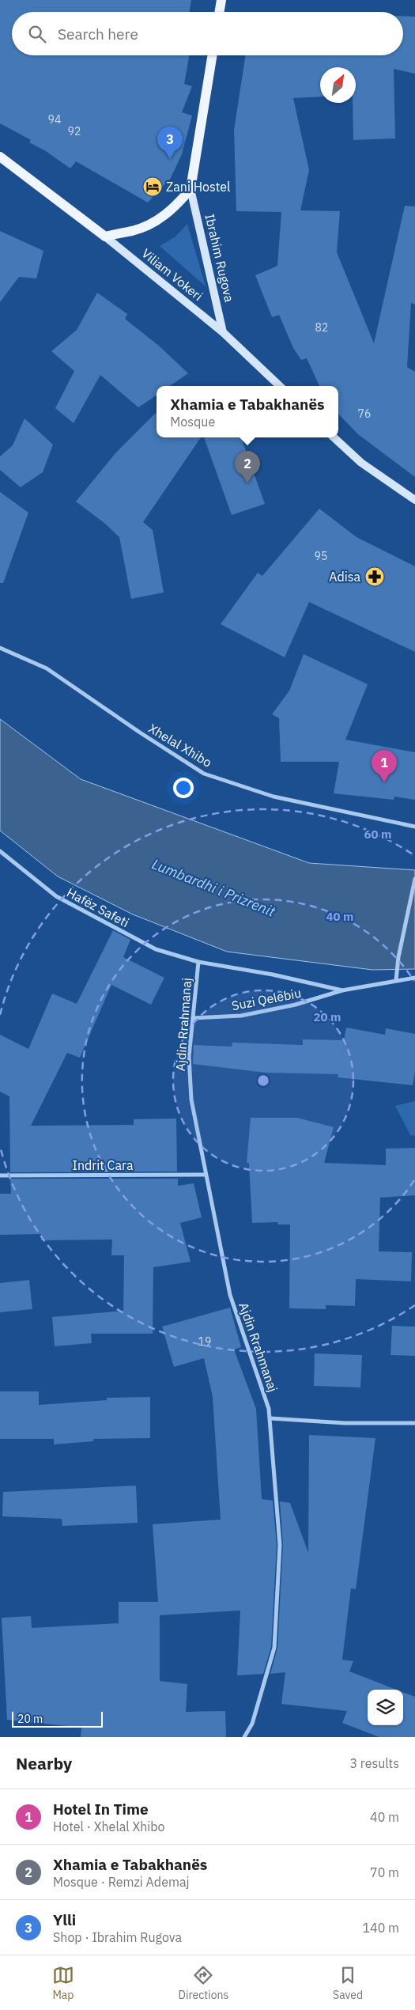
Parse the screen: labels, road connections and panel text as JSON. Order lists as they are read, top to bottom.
{
  "streets": {
    "main road": ["Ibrahim Rugova", "Viliam Vokeri"],
    "street": [
      "Xhelal Xhibo",
      "Hafëz Safeti",
      "Suzi Qelebiu",
      "Ajdin Rrahmanaj",
      "Indrit Cara"
    ]
  },
  "crossings": [
    ["Ibrahim Rugova", "Viliam Vokeri"],
    ["Hafëz Safeti", "Suzi Qelebiu"],
    ["Hafëz Safeti", "Ajdin Rrahmanaj"],
    ["Suzi Qelebiu", "Ajdin Rrahmanaj"],
    ["Ajdin Rrahmanaj", "Indrit Cara"]
  ],
  "water": ["Lumbardhi i Prizrenit"],
  "places": {
    "hotel": ["Zani Hostel"],
    "pharmacy": ["Adisa"]
  },
  "house_numbers": [
    "94",
    "92",
    "82",
    "76",
    "95",
    "19"
  ],
  "scale_bar": "20 m",
  "north": "top right",
  "page": {
    "search": "Search here",
    "pins": ["3", "2", "1"],
    "popup": ["Xhamia e Tabakhanës", "Mosque"],
    "scale": "20 m",
    "heading": ["Nearby", "3 results"],
    "list": [
      {
        "mark": "1",
        "name": "Hotel In Time",
        "note": "Hotel · Xhelal Xhibo",
        "value": "40 m"
      },
      {
        "mark": "2",
        "name": "Xhamia e Tabakhanës",
        "note": "Mosque · Remzi Ademaj",
        "value": "70 m"
      },
      {
        "mark": "3",
        "name": "Ylli",
        "note": "Shop · Ibrahim Rugova",
        "value": "140 m"
      }
    ],
    "nav": ["Map", "Directions", "Saved"]
  },
  "rings": ["60 m", "40 m", "20 m"]
}
